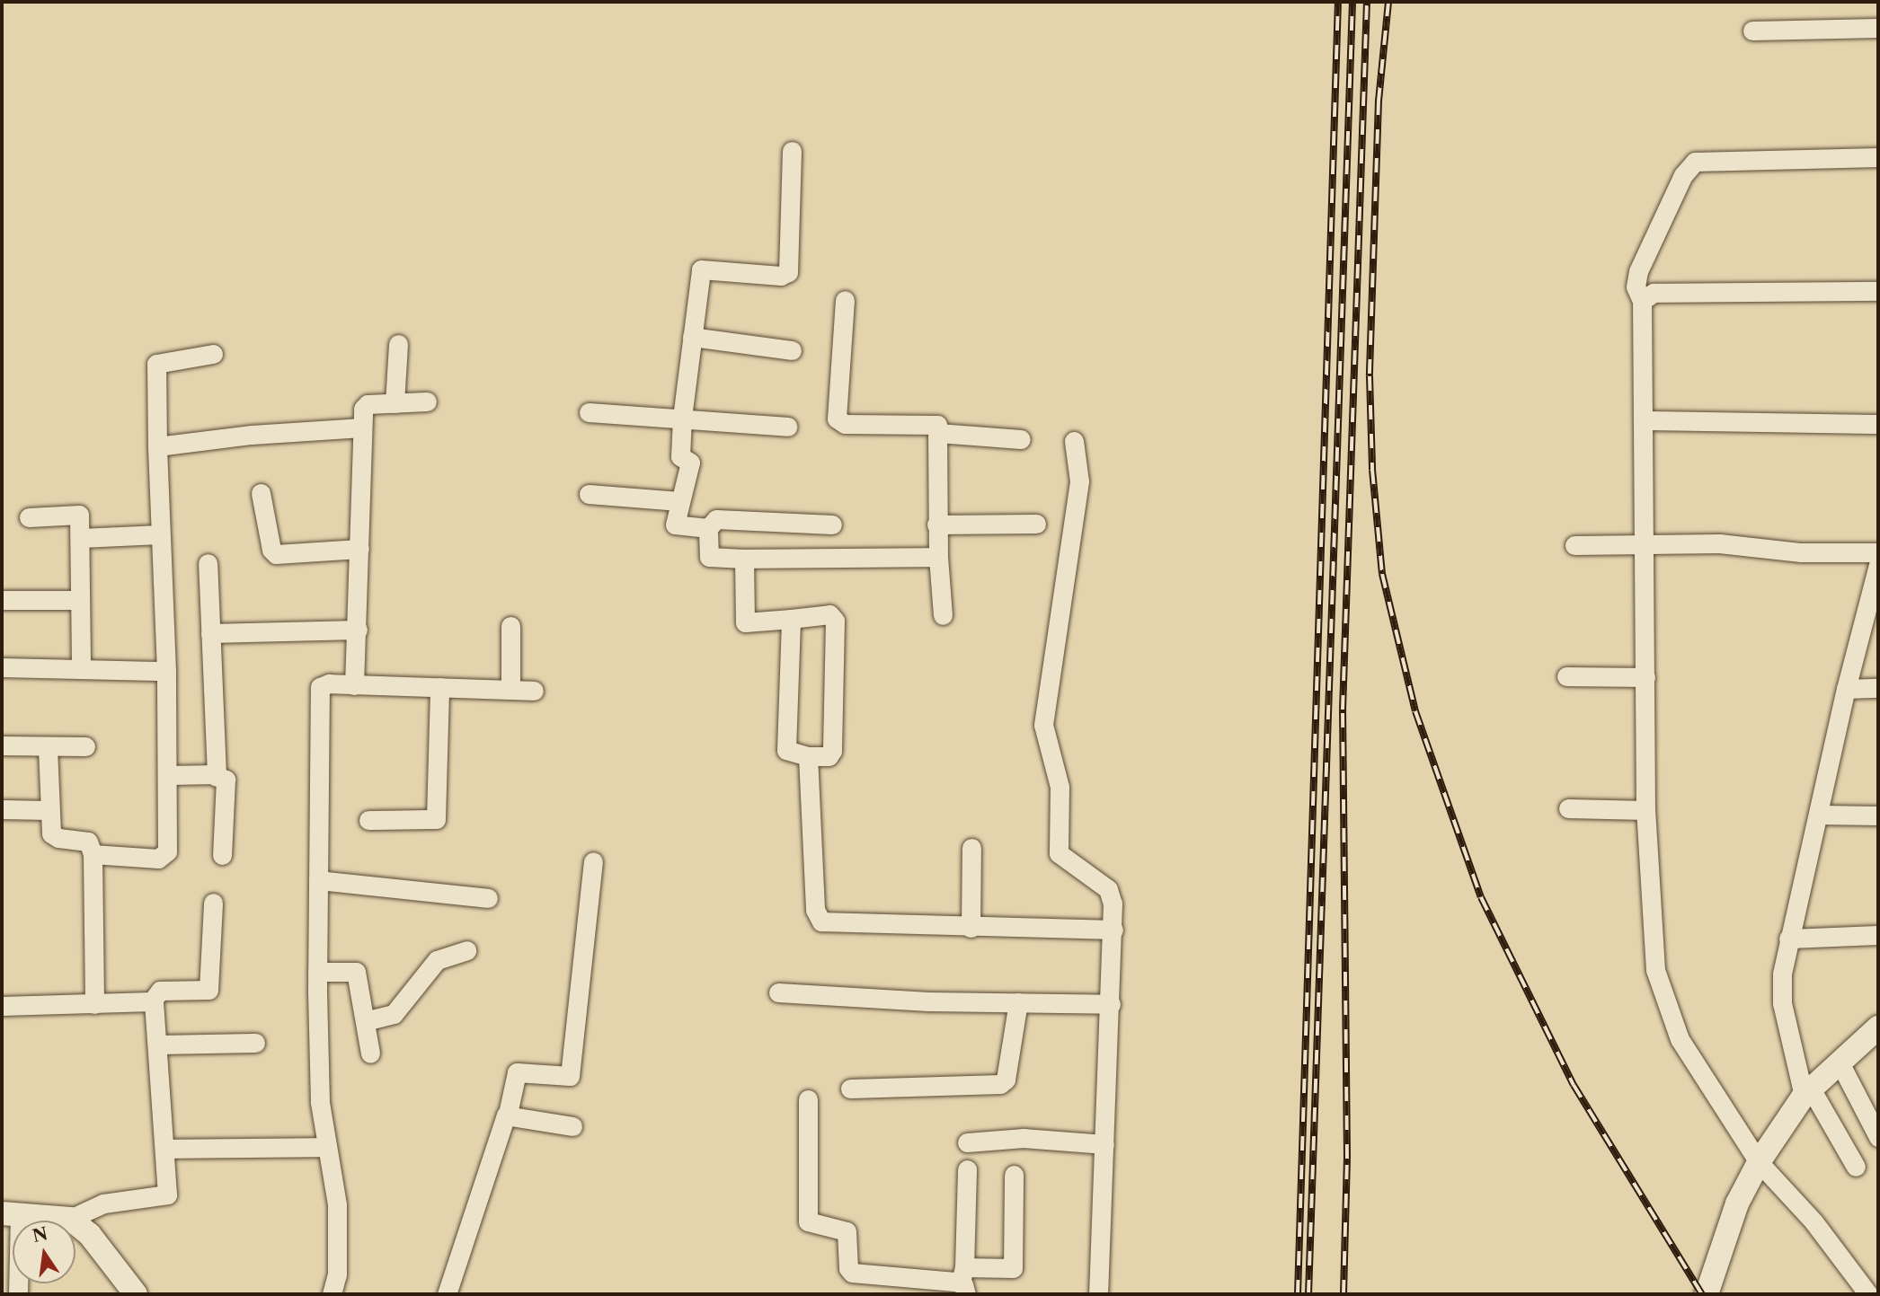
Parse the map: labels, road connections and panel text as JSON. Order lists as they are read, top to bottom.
{
  "north": "top"
}
